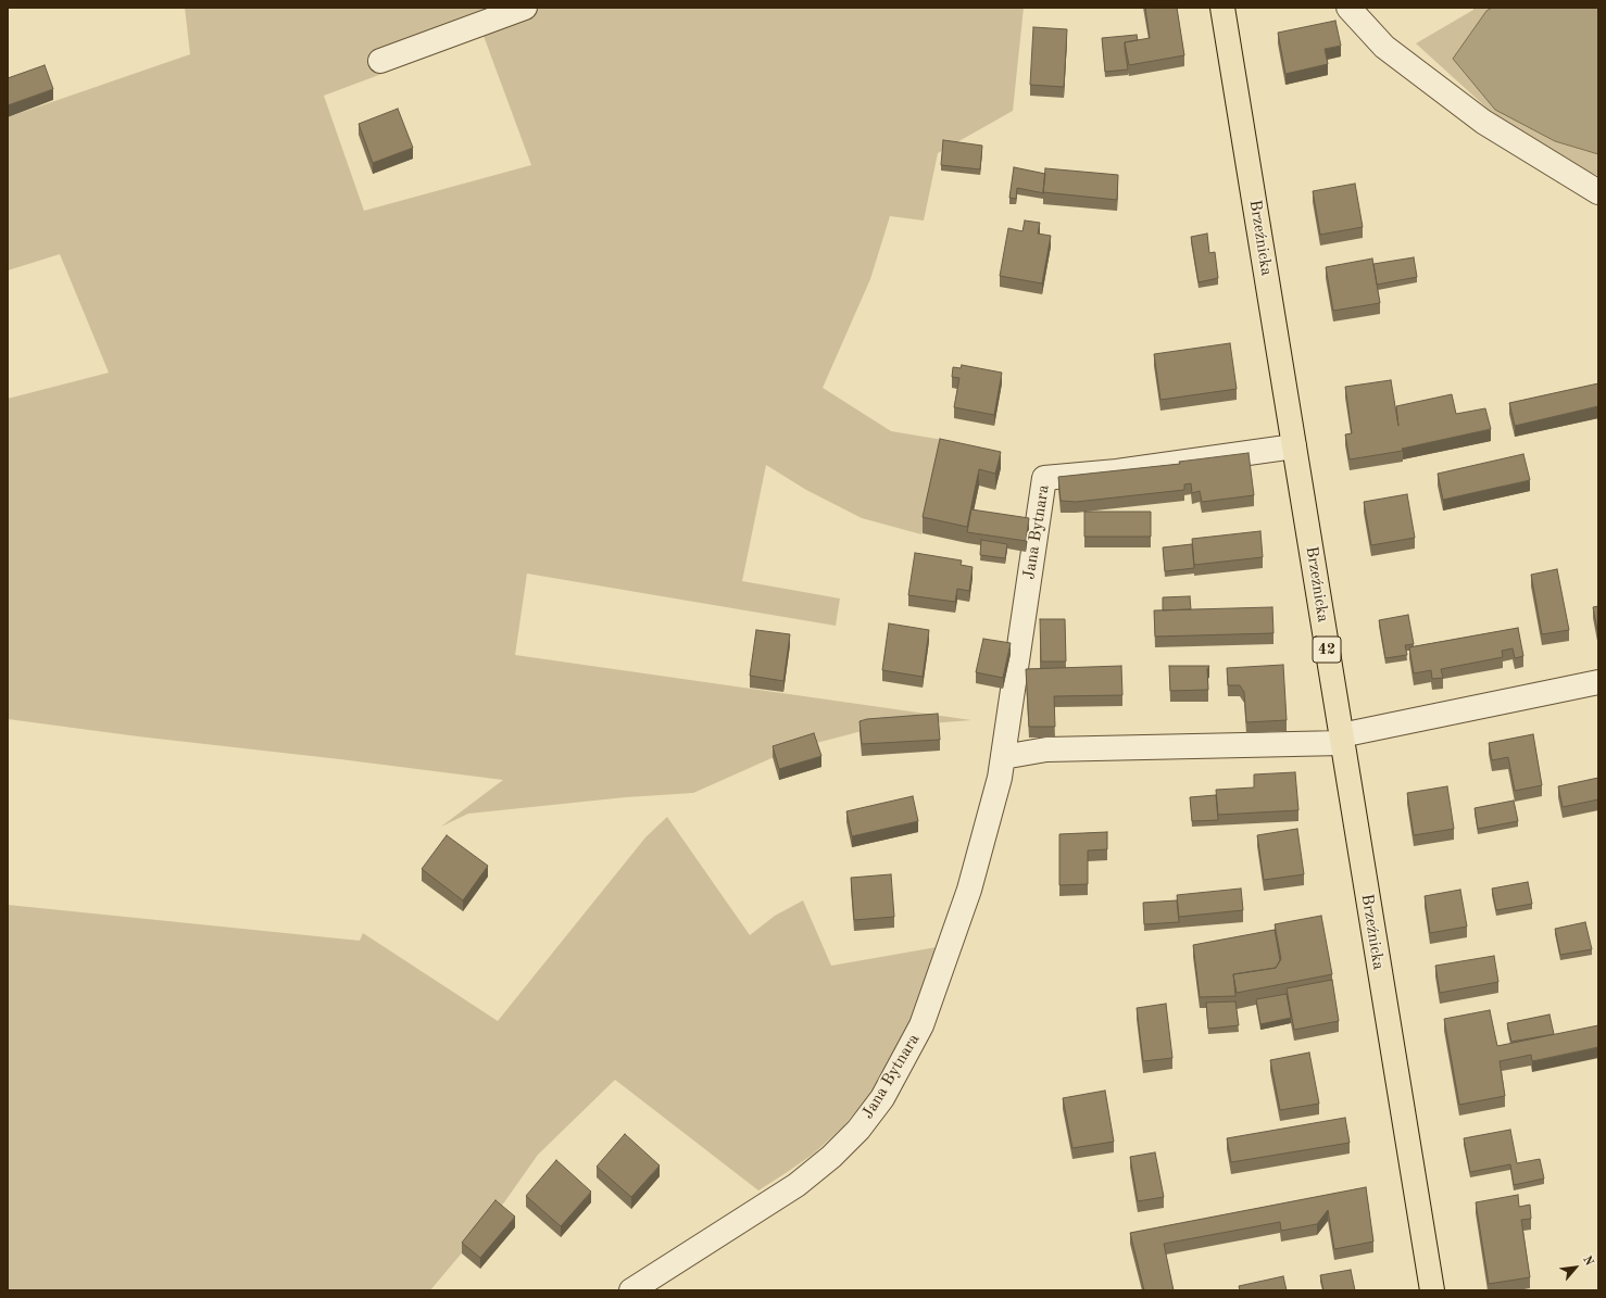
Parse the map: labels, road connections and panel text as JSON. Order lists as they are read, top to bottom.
{
  "streets": {
    "main road": ["Brzeźnicka", "42"],
    "street": ["Jana Bytnara"]
  },
  "crossings": [
    ["Brzeźnicka", "Jana Bytnara"]
  ],
  "north": "top right"
}
